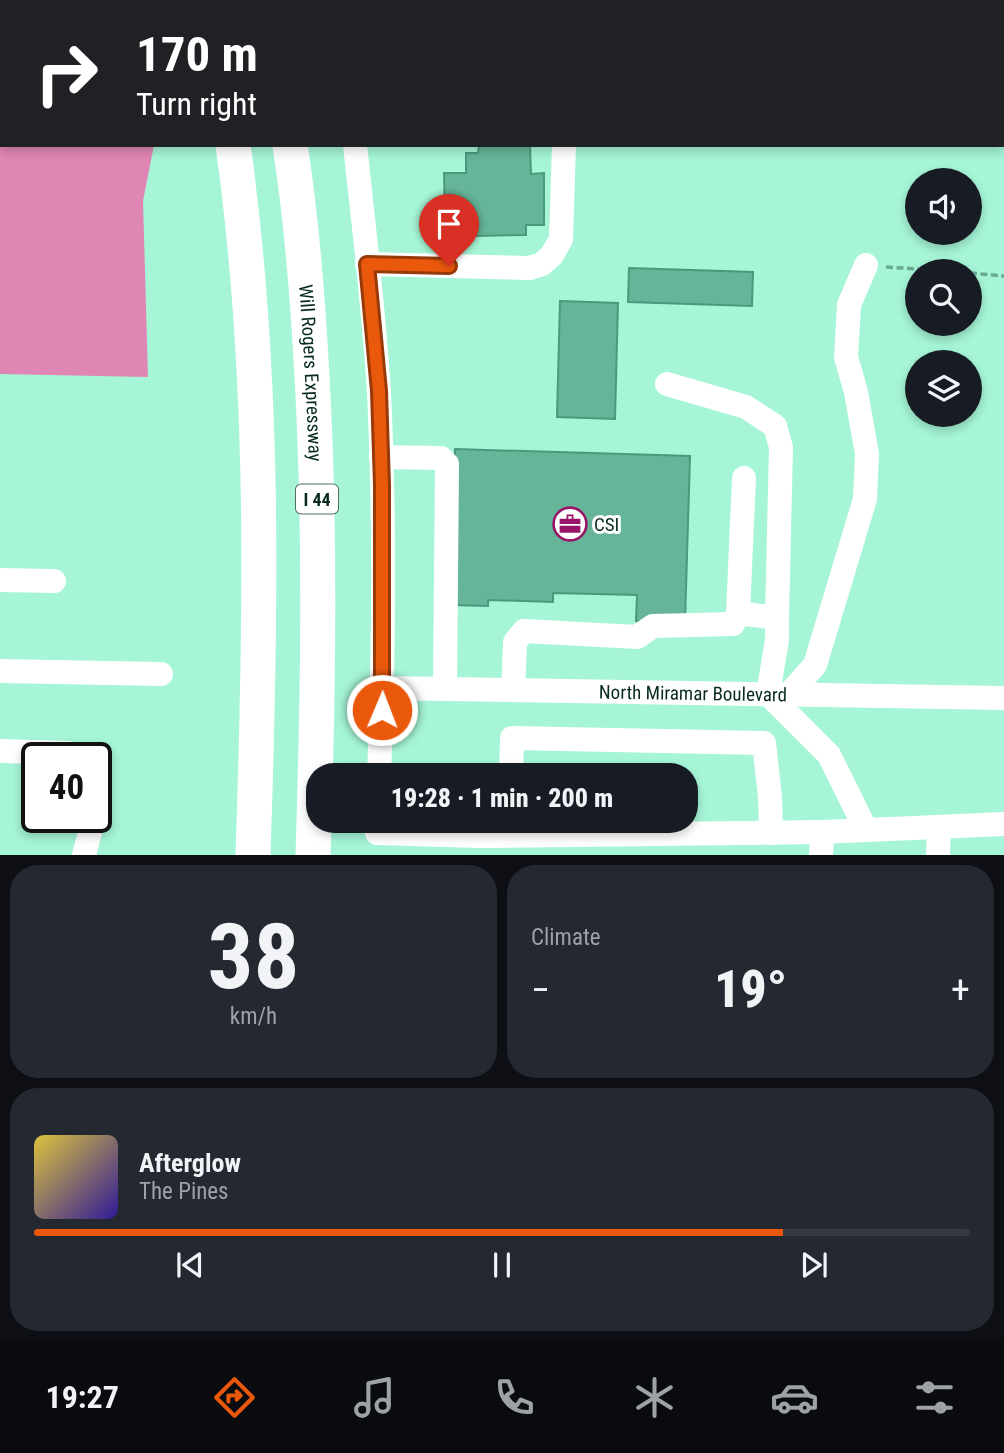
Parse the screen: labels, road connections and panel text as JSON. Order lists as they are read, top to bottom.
{
  "streets": {
    "highway": ["Will Rogers Expressway", "I 44"],
    "street": ["North Miramar Boulevard"]
  },
  "places": {
    "office": ["CSI"]
  },
  "page": {
    "turn": ["170 m", "Turn right"],
    "limit": "40",
    "trip": "19:28 · 1 min · 200 m",
    "tile": [
      ["38", "km/h"],
      "Climate"
    ],
    "heat": ["−", "19°", "+"],
    "song": ["Afterglow", "The Pines"],
    "tabs": "19:27"
  }
}
